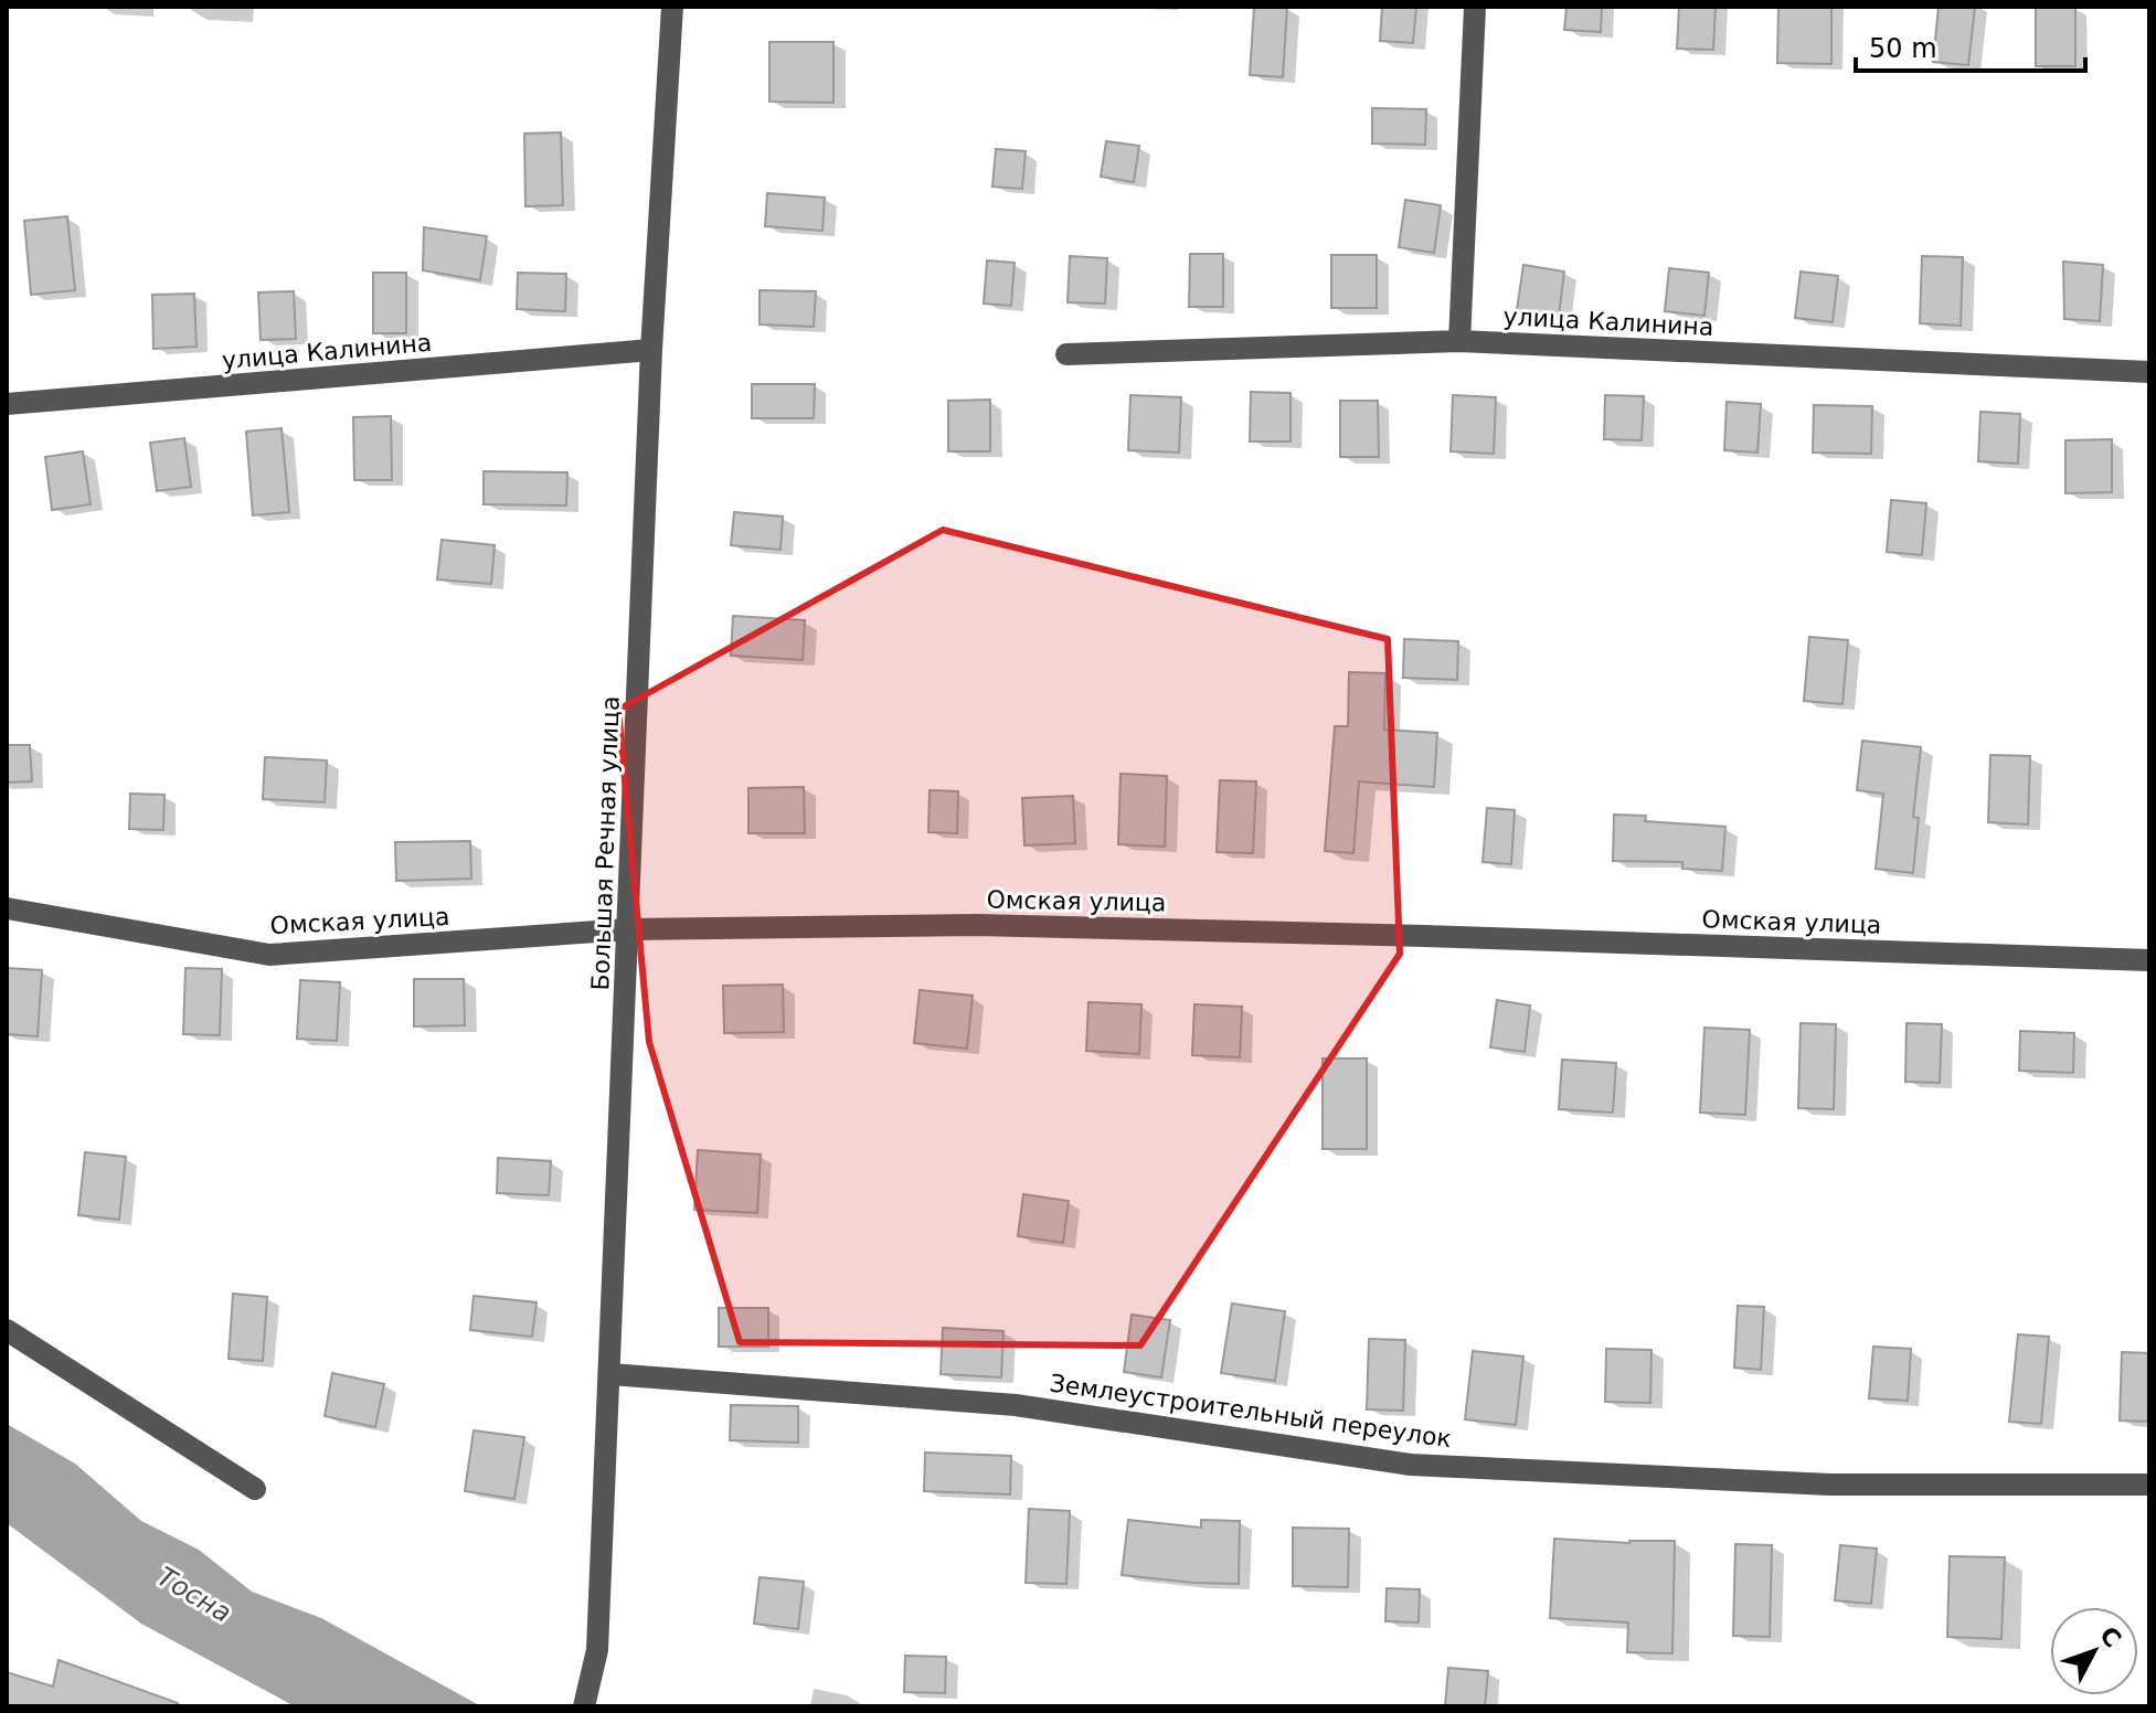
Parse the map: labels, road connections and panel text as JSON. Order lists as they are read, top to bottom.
{
  "streets": {
    "street": [
      "улица Калинина",
      "Большая Речная улица",
      "Омская улица",
      "Землеустроительный переулок"
    ]
  },
  "crossings": [
    ["улица Калинина", "Большая Речная улица"],
    ["Большая Речная улица", "Омская улица"],
    ["Большая Речная улица", "Землеустроительный переулок"]
  ],
  "water": ["Тосна"],
  "scale_bar": "50 m",
  "north": "top right"
}
